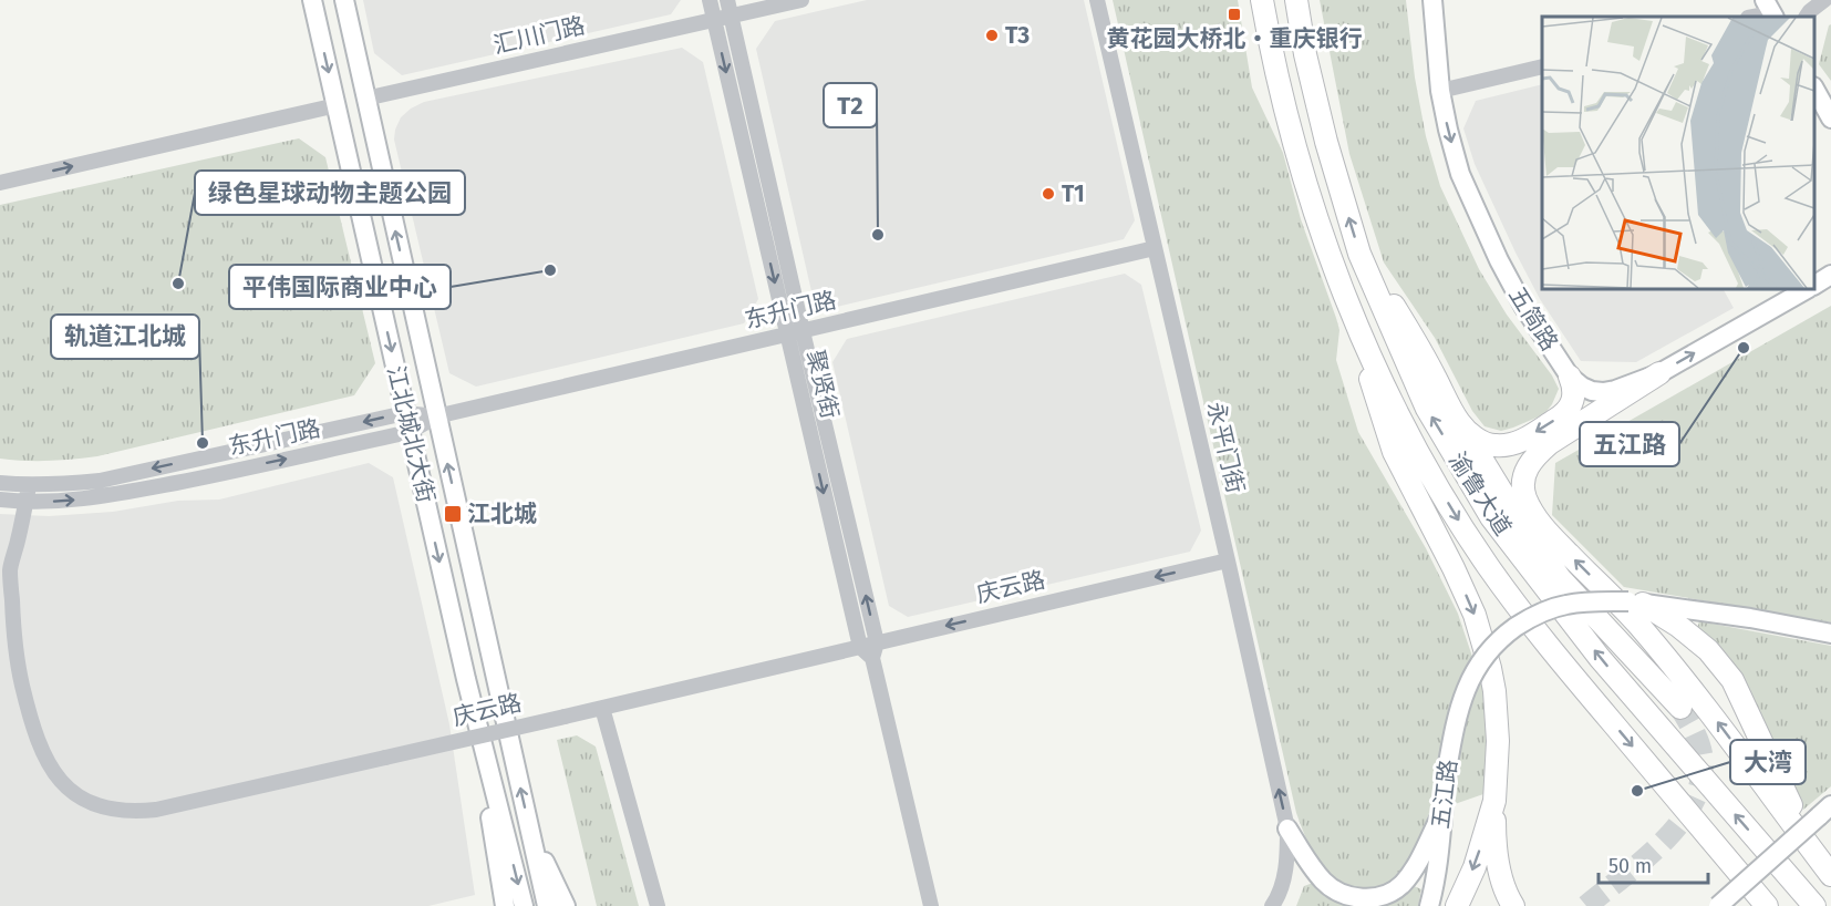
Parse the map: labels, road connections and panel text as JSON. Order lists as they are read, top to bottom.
{
  "streets": {
    "highway": ["渝鲁大道"],
    "main road": ["五简路", "江北城北大街", "五江路"],
    "street": [
      "汇川门路",
      "东升门路",
      "聚贤街",
      "永平门街",
      "庆云路"
    ]
  },
  "crossings": [
    ["汇川门路", "聚贤街"],
    ["汇川门路", "江北城北大街"],
    ["东升门路", "聚贤街"],
    ["东升门路", "江北城北大街"],
    ["东升门路", "永平门街"],
    ["东升门路", "庆云路"],
    ["聚贤街", "庆云路"],
    ["永平门街", "庆云路"]
  ],
  "places": {
    "transit": ["黄花园大桥北‧重庆银行", "江北城"],
    "other": [
      "T3",
      "T1",
      "T2",
      "平伟国际商业中心",
      "绿色星球动物主题公园",
      "五江路",
      "轨道江北城",
      "大湾"
    ]
  },
  "scale_bar": "50 m"
}
